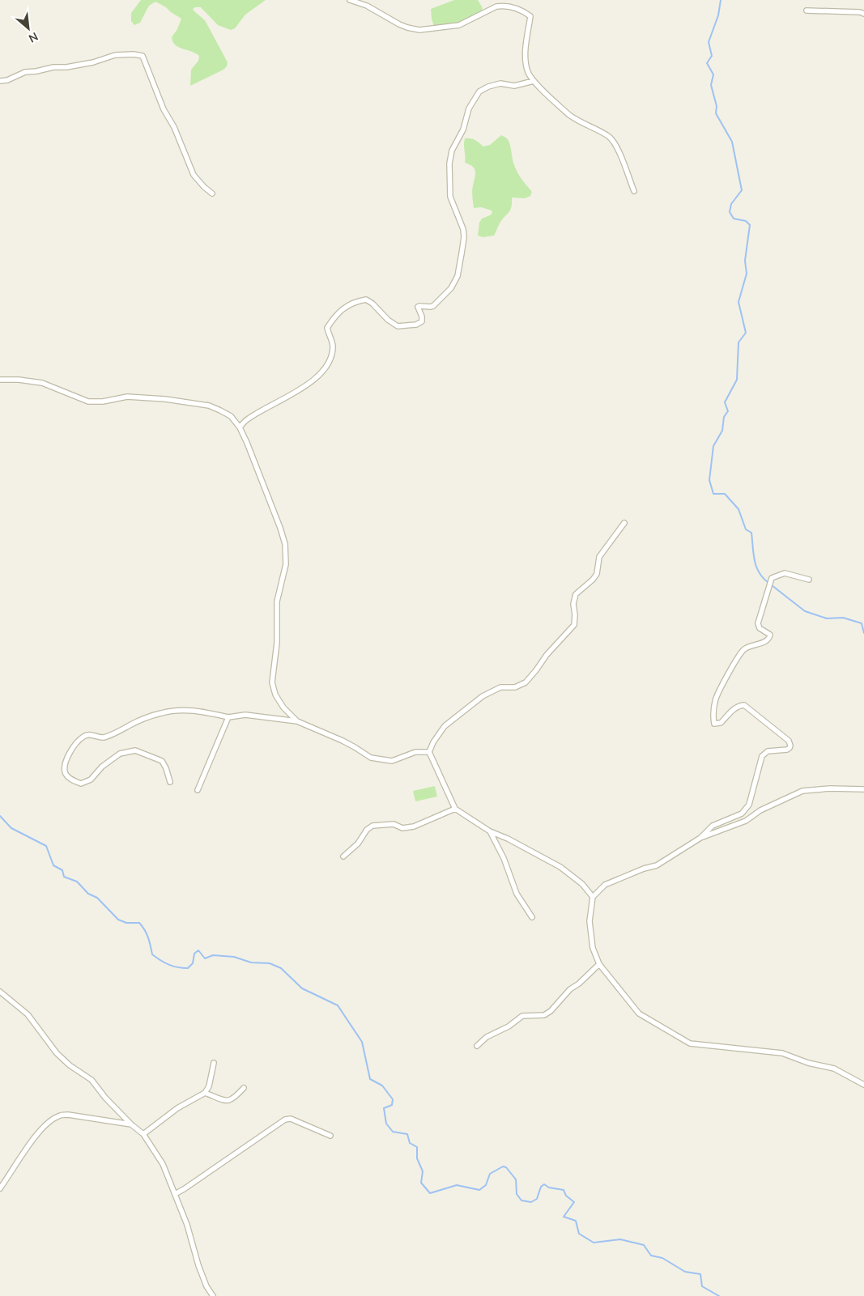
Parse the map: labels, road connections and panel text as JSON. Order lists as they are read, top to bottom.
{
  "north": "bottom right"
}
